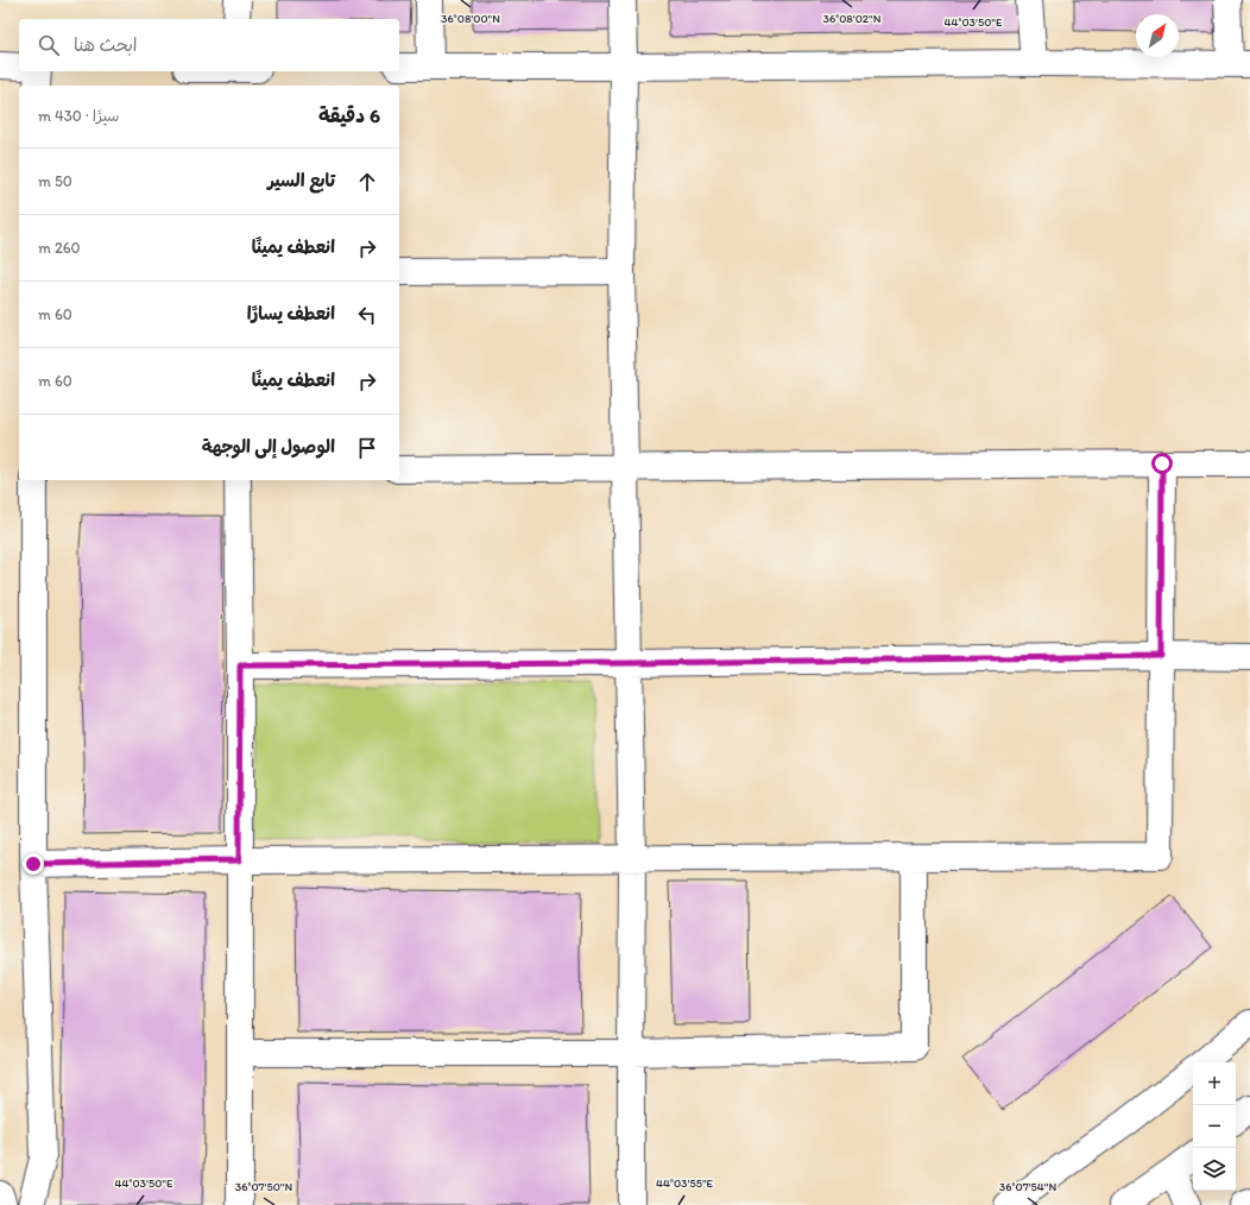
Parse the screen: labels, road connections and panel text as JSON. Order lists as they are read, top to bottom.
{
  "north": "top right",
  "page": {
    "search": "ابحث هنا",
    "heading": ["6 دقيقة", "سيرًا · 430 m"],
    "list": [
      ["تابع السير", "50 m"],
      ["انعطف يمينًا", "260 m"],
      ["انعطف يسارًا", "60 m"],
      ["انعطف يمينًا", "60 m"],
      "الوصول إلى الوجهة"
    ],
    "map_buttons": ["+", "−"]
  },
  "coordinates": [
    "36°08'02\"N",
    "36°08'00\"N",
    "44°03'50\"E",
    "44°03'55\"E",
    "36°07'50\"N",
    "36°07'54\"N"
  ]
}
